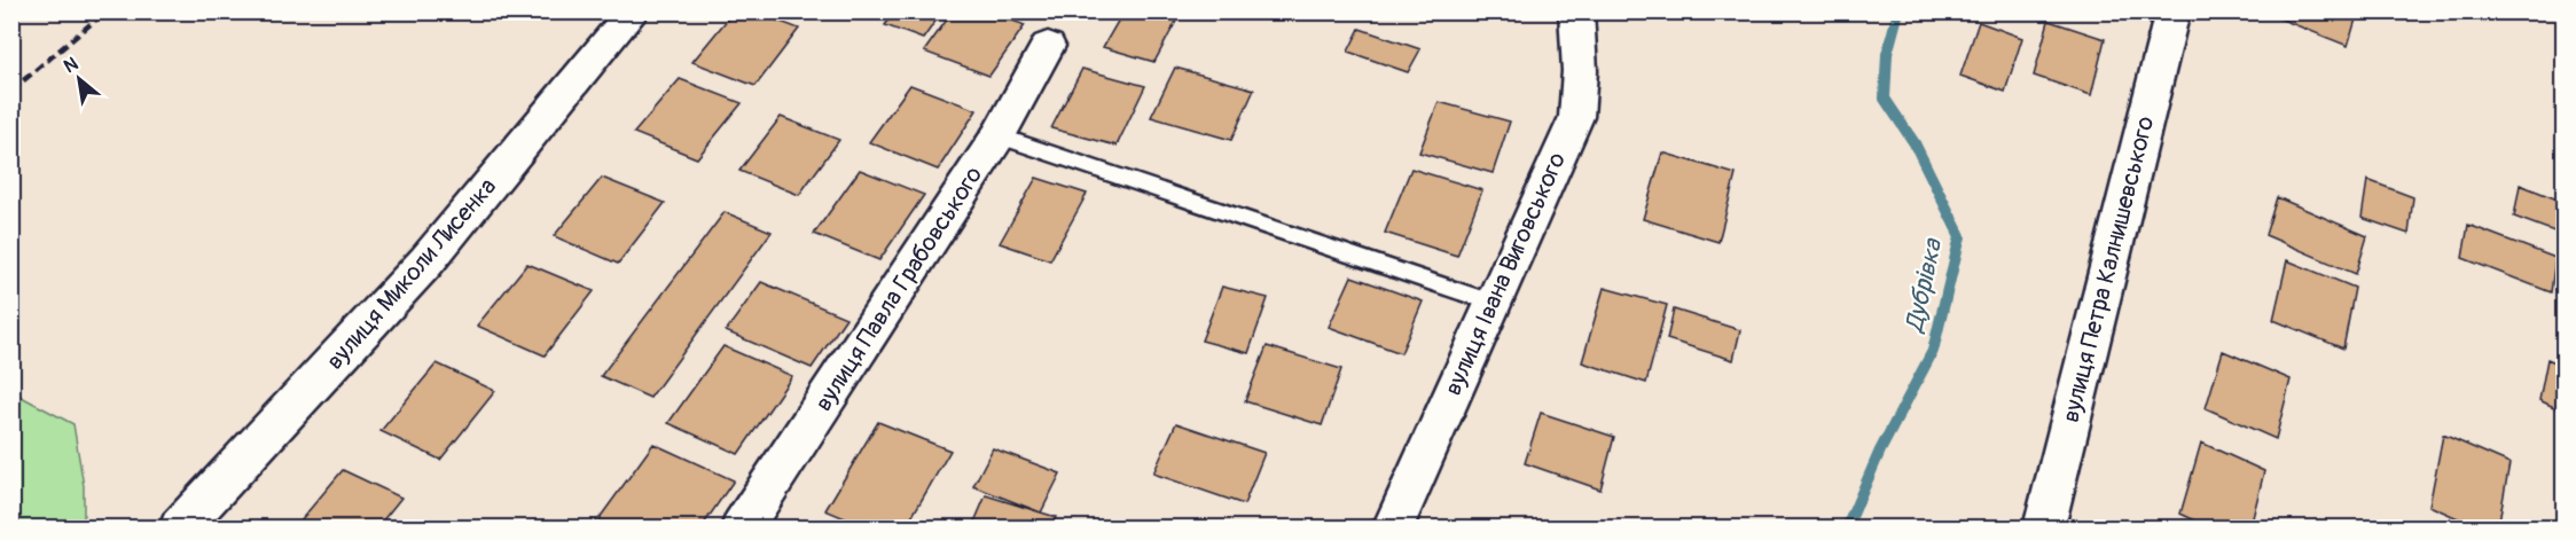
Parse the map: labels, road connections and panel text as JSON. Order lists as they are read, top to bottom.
{
  "streets": {
    "street": [
      "вулиця Петра Калнишевського",
      "вулиця Миколи Лисенка",
      "вулиця Івана Виговського",
      "вулиця Павла Грабовського"
    ]
  },
  "water": ["Дубрівка"],
  "north": "top left"
}
